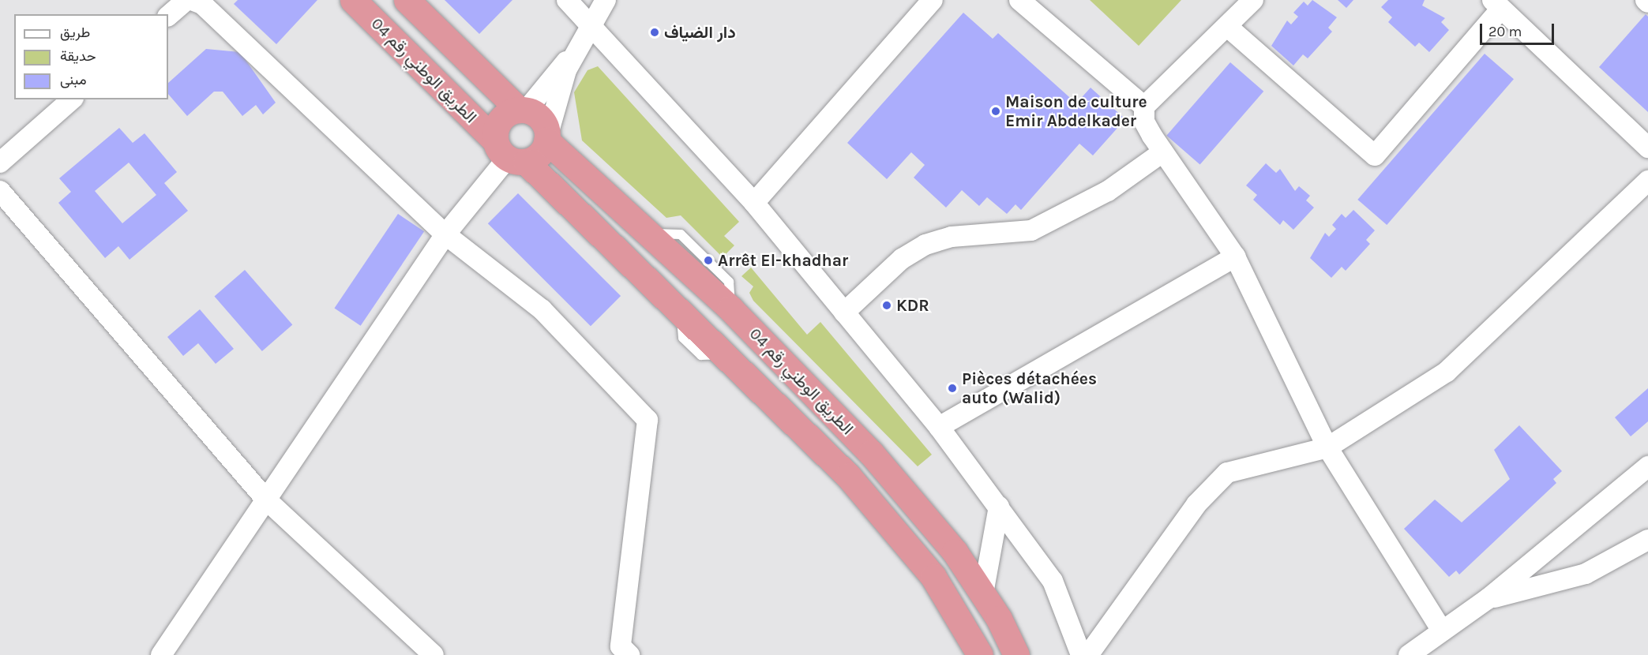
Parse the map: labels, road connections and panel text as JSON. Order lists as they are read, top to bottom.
{
  "streets": {
    "highway": ["الطريق الوطني رقم 04"]
  },
  "places": [
    "دار الضياف",
    "Maison de culture Emir Abdelkader",
    "Arrêt El-khadhar",
    "KDR",
    "Pièces détachées auto (Walid)"
  ],
  "legend": ["طريق", "حديقة", "مبنى"],
  "scale_bar": "20 m"
}
